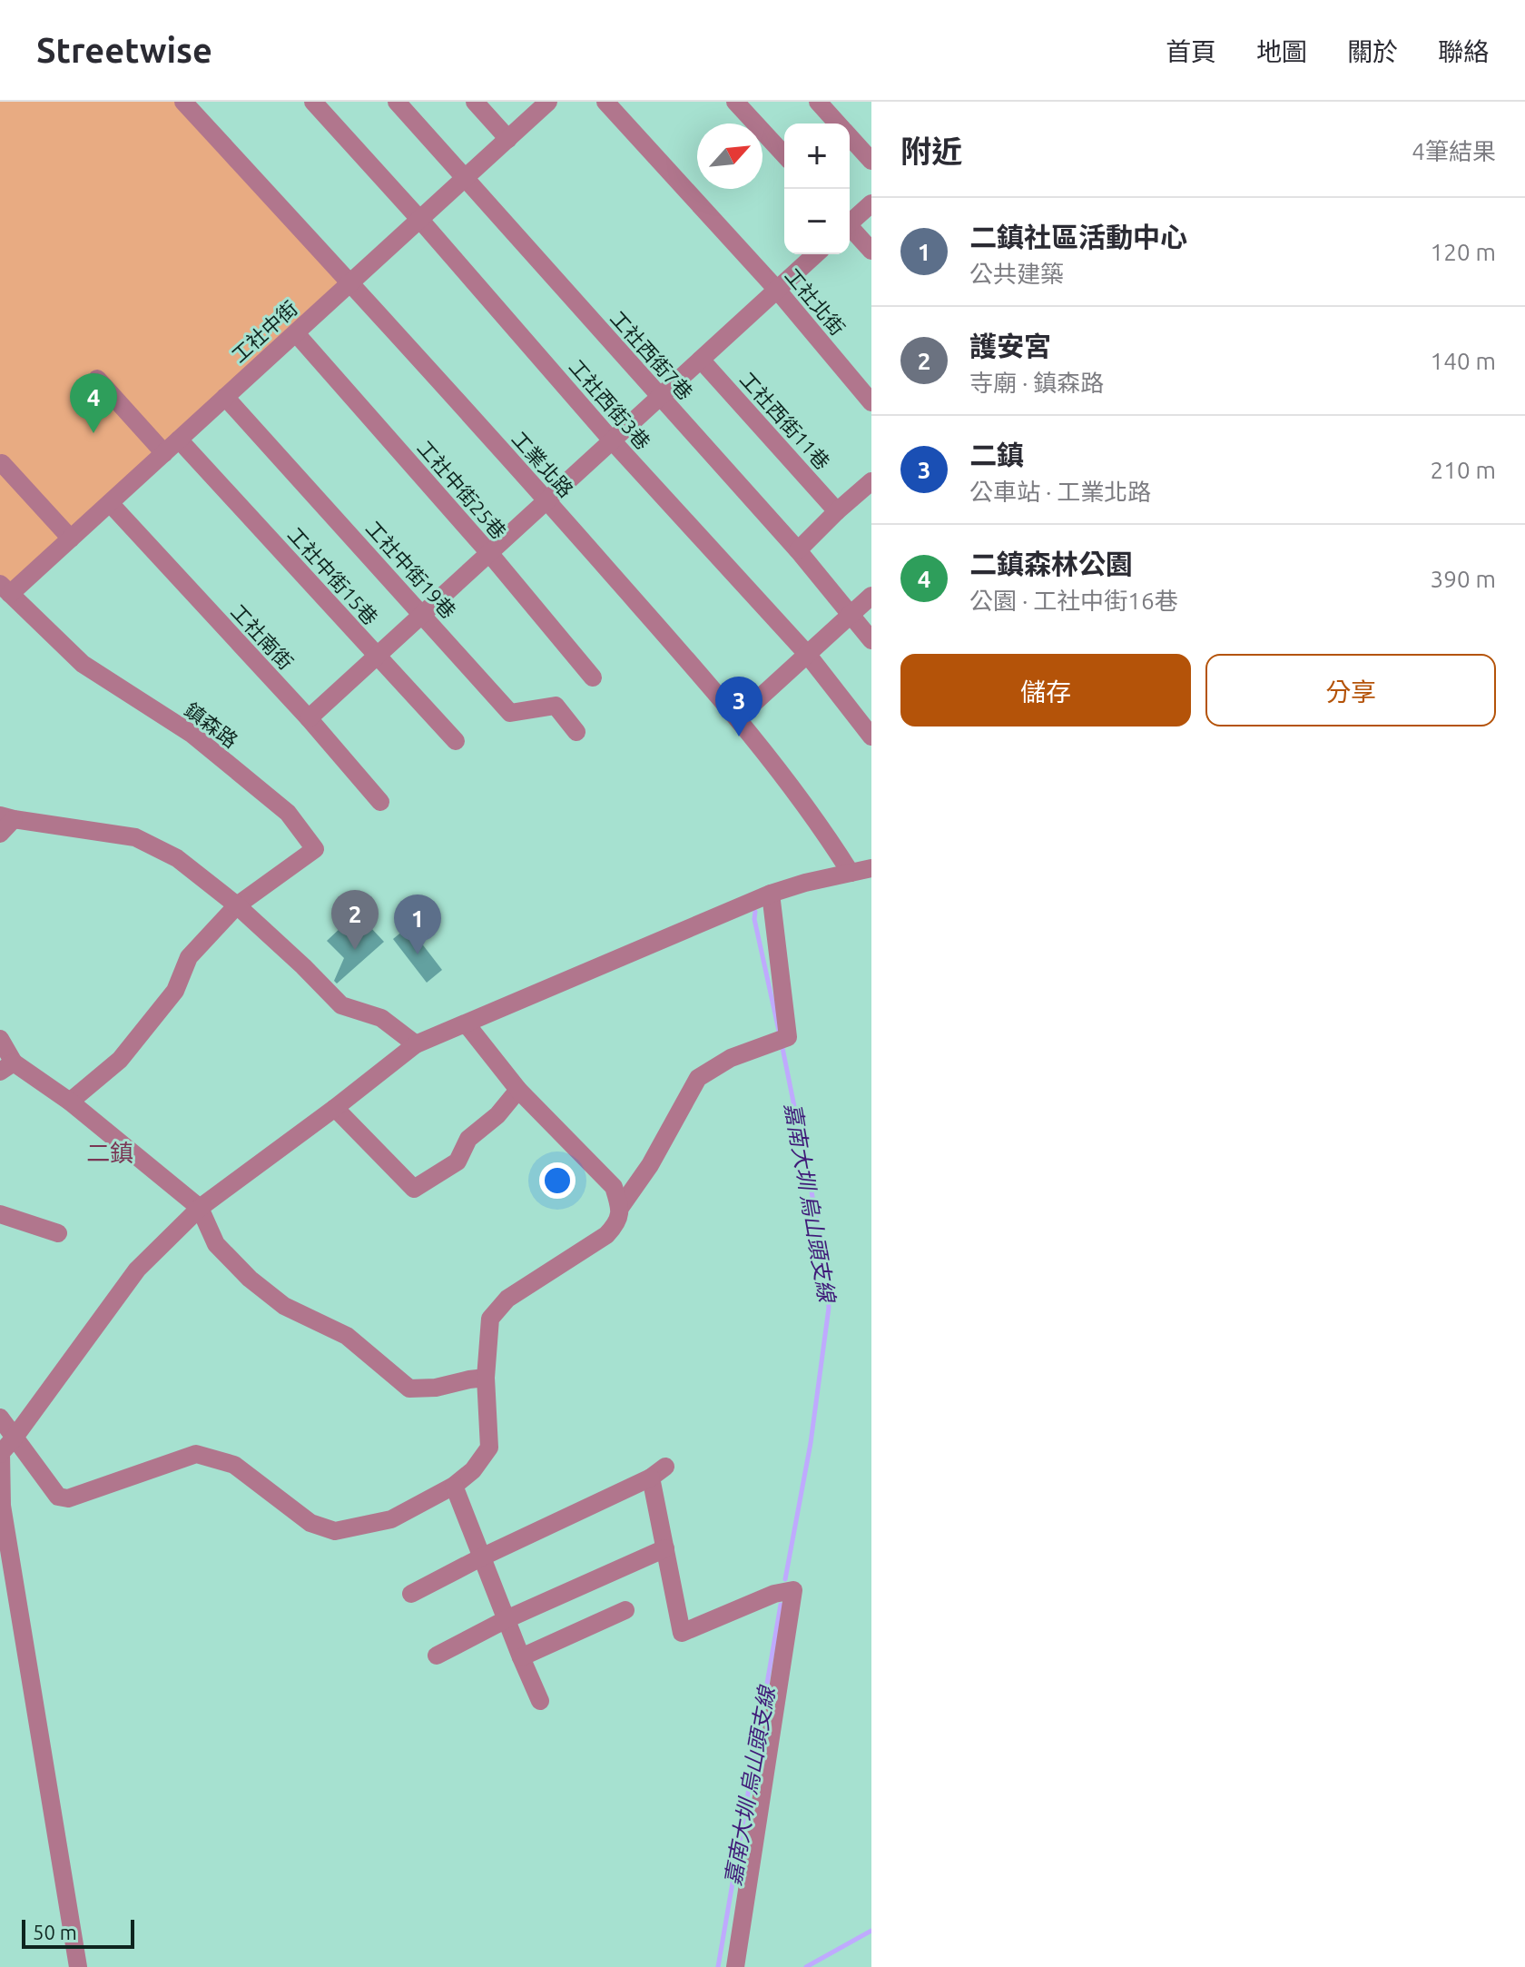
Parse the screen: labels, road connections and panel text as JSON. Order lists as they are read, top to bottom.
{
  "streets": {
    "street": [
      "工社北街",
      "工社中街",
      "工社西街7巷",
      "工社西街3巷",
      "工社西街11巷",
      "工業北路",
      "工社中街25巷",
      "工社中街19巷",
      "工社中街15巷",
      "工社南街",
      "鎮森路"
    ]
  },
  "crossings": [
    ["工社中街", "工社西街7巷"],
    ["工社中街", "工社西街3巷"],
    ["工社中街", "工業北路"],
    ["工社中街", "工社中街25巷"],
    ["工社中街", "工社中街19巷"],
    ["工社中街", "工社中街15巷"],
    ["工社中街", "工社南街"],
    ["工社中街", "鎮森路"]
  ],
  "districts": ["二鎮"],
  "water": ["嘉南大圳 烏山頭支線"],
  "scale_bar": "50 m",
  "north": "top right",
  "page": {
    "header": "Streetwise",
    "nav": [
      "首頁",
      "地圖",
      "關於",
      "聯絡"
    ],
    "heading": ["附近", "4筆結果"],
    "map_buttons": ["+", "−"],
    "list": [
      {
        "mark": "1",
        "name": "二鎮社區活動中心",
        "note": "公共建築",
        "value": "120 m"
      },
      {
        "mark": "2",
        "name": "護安宮",
        "note": "寺廟 · 鎮森路",
        "value": "140 m"
      },
      {
        "mark": "3",
        "name": "二鎮",
        "note": "公車站 · 工業北路",
        "value": "210 m"
      },
      {
        "mark": "4",
        "name": "二鎮森林公園",
        "note": "公園 · 工社中街16巷",
        "value": "390 m"
      }
    ],
    "pins": [
      "4",
      "3",
      "2",
      "1"
    ],
    "buttons": ["儲存", "分享"],
    "scale": "50 m"
  }
}
